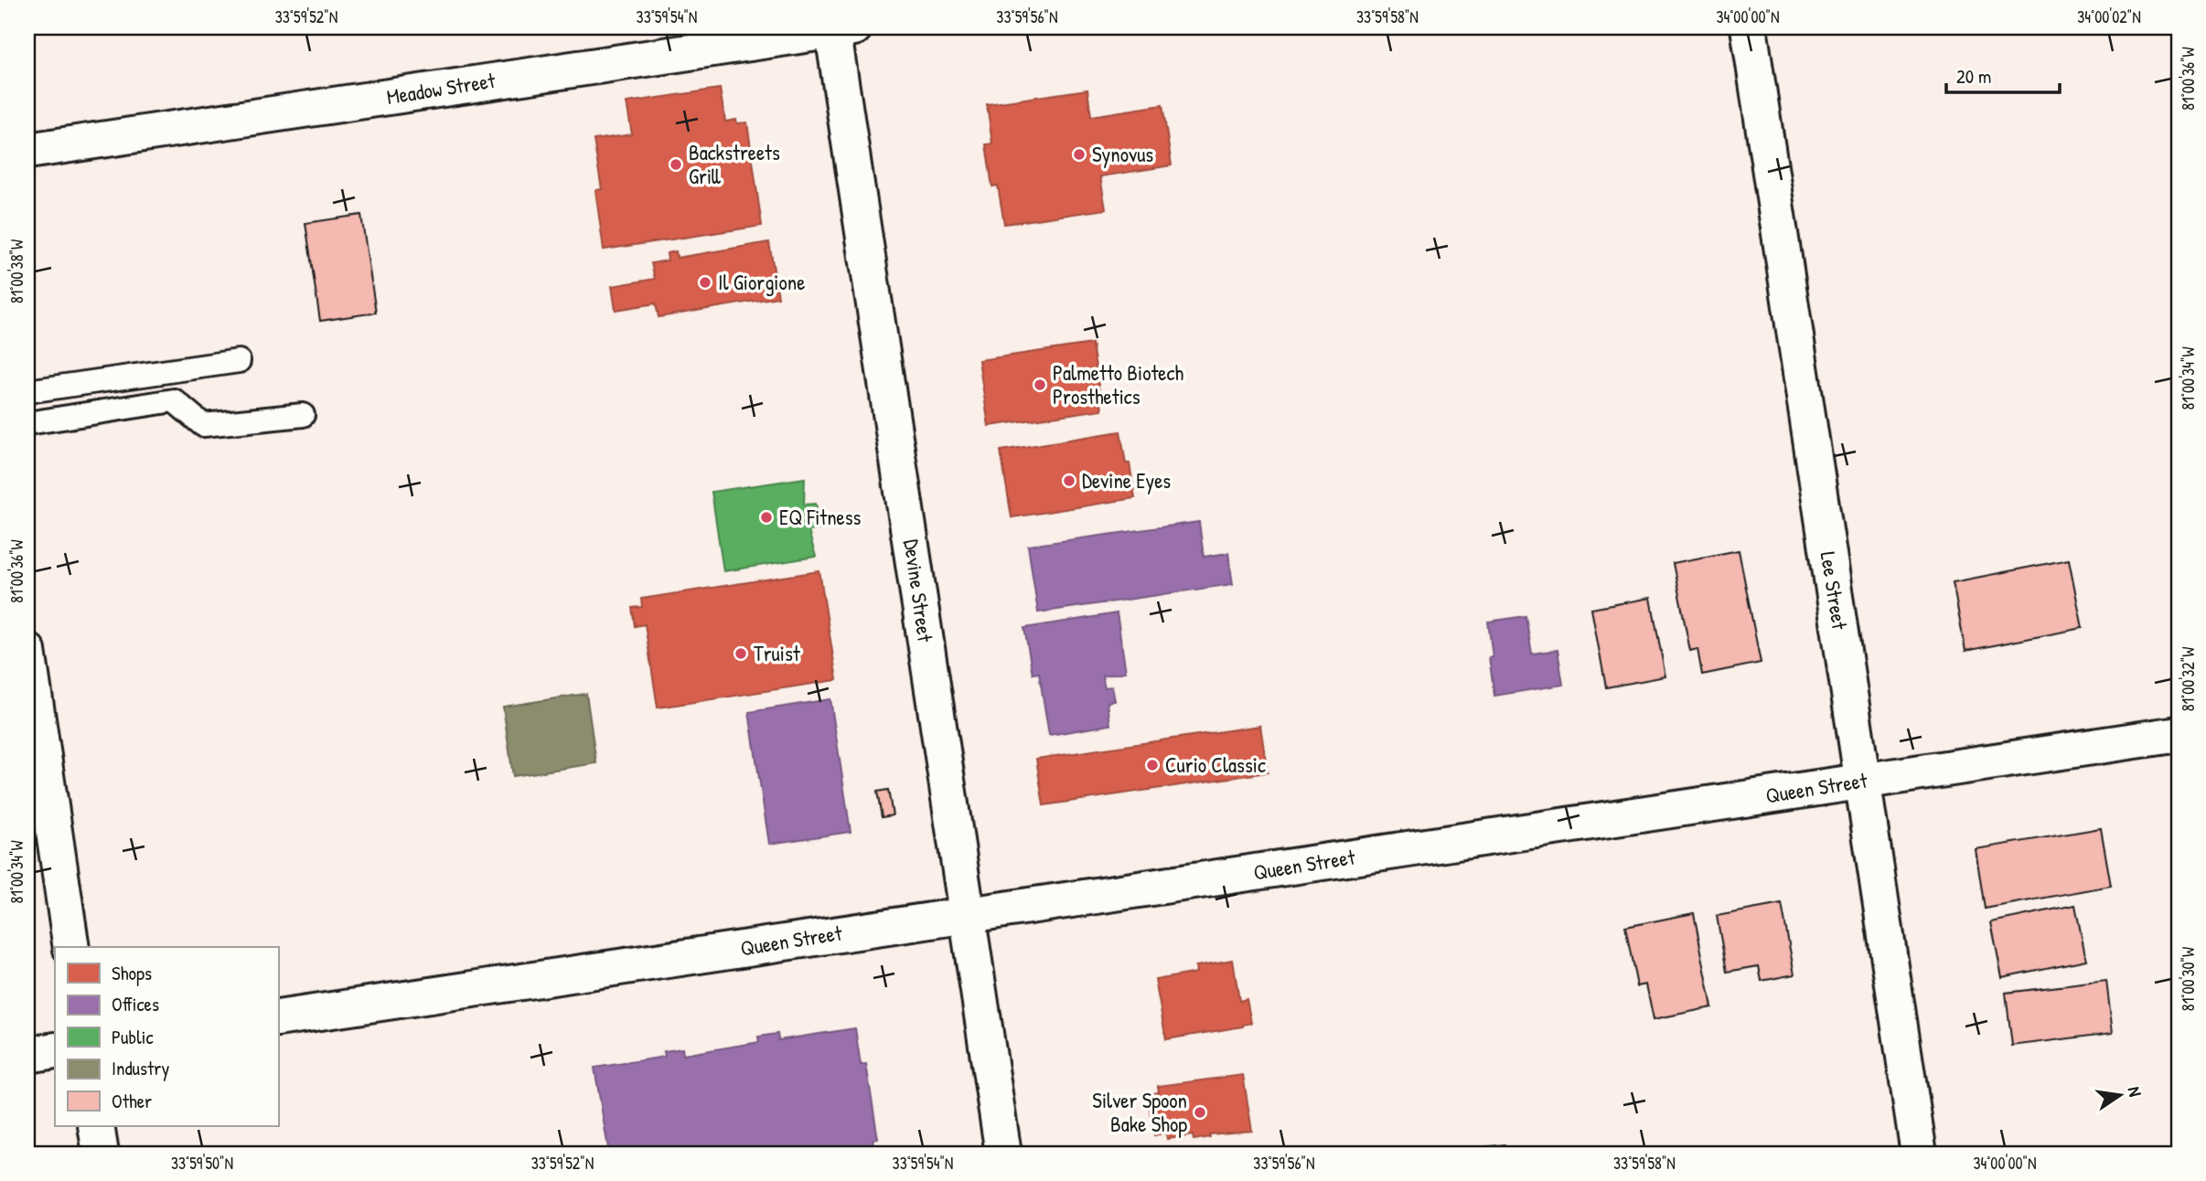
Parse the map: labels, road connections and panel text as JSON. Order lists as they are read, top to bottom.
{
  "streets": {
    "street": [
      "Meadow Street",
      "Devine Street",
      "Lee Street",
      "Queen Street"
    ]
  },
  "crossings": [
    ["Meadow Street", "Devine Street"],
    ["Devine Street", "Queen Street"],
    ["Lee Street", "Queen Street"]
  ],
  "places": [
    "Synovus",
    "Backstreets Grill",
    "Il Giorgione",
    "Palmetto Biotech Prosthetics",
    "Devine Eyes",
    "EQ Fitness",
    "Truist",
    "Curio Classic",
    "Silver Spoon Bake Shop"
  ],
  "legend": [
    "Shops",
    "Offices",
    "Public",
    "Industry",
    "Other"
  ],
  "scale_bar": "20 m",
  "north": "right",
  "coordinates": [
    "33°59'52\"N",
    "33°59'54\"N",
    "33°59'56\"N",
    "33°59'58\"N",
    "34°00'00\"N",
    "34°00'02\"N",
    "81°00'36\"W",
    "81°00'38\"W",
    "81°00'34\"W",
    "81°00'32\"W",
    "81°00'30\"W",
    "33°59'50\"N"
  ]
}
